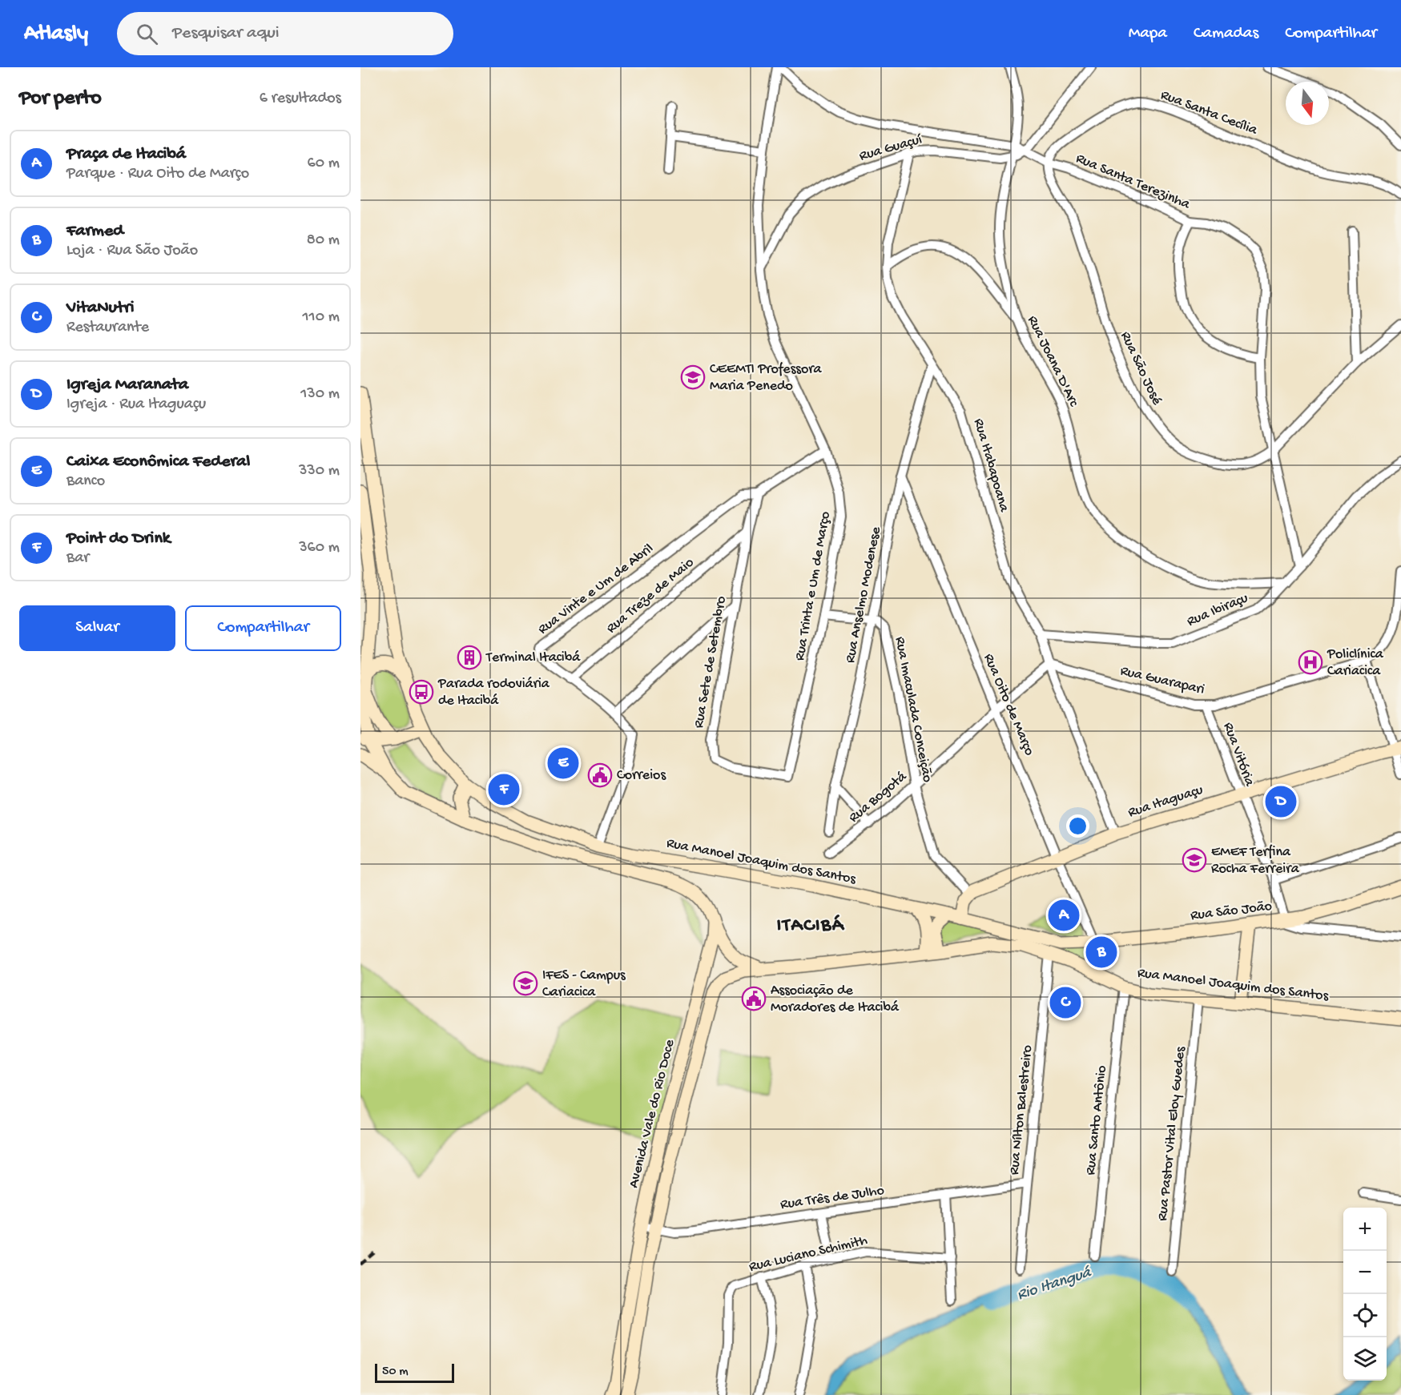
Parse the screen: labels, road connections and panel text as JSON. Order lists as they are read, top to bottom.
{
  "streets": {
    "main road": [
      "Rua Itaguaçu",
      "Rua Manoel Joaquim dos Santos",
      "Rua São João",
      "Avenida Vale do Rio Doce"
    ],
    "street": [
      "Rua Santa Cecília",
      "Rua Guaçuí",
      "Rua Santa Terezinha",
      "Rua Joana D'Arc",
      "Rua São José",
      "Rua Itabapoana",
      "Rua Trinta e Um de Março",
      "Rua Vinte e Um de Abril",
      "Rua Anselmo Modenese",
      "Rua Treze de Maio",
      "Rua Ibiraçu",
      "Rua Sete de Setembro",
      "Rua Guarapari",
      "Rua Oito de Março",
      "Rua Imaculada Conceição",
      "Rua Vitória",
      "Rua Bogotá",
      "Rua Nílton Balestreiro",
      "Rua Santo Antônio",
      "Rua Pastor Vital Eloy Guedes",
      "Rua Três de Julho",
      "Rua Luciano Schimith"
    ]
  },
  "crossings": [
    ["Rua Santa Cecília", "Rua Santa Terezinha"],
    ["Rua Santa Cecília", "Rua São José"],
    ["Rua Guaçuí", "Rua Santa Terezinha"],
    ["Rua Guaçuí", "Rua Joana D'Arc"],
    ["Rua Guaçuí", "Rua Itabapoana"],
    ["Rua Guaçuí", "Rua Trinta e Um de Março"],
    ["Rua Santa Terezinha", "Rua Joana D'Arc"],
    ["Rua Santa Terezinha", "Rua São José"],
    ["Rua Santa Terezinha", "Rua Trinta e Um de Março"],
    ["Rua Santa Terezinha", "Rua Ibiraçu"],
    ["Rua Joana D'Arc", "Rua Ibiraçu"],
    ["Rua Itabapoana", "Rua Anselmo Modenese"],
    ["Rua Itabapoana", "Rua Ibiraçu"],
    ["Rua Itabapoana", "Rua Guarapari"],
    ["Rua Itabapoana", "Rua Bogotá"],
    ["Rua Itabapoana", "Rua Itaguaçu"],
    ["Rua Trinta e Um de Março", "Rua Vinte e Um de Abril"],
    ["Rua Trinta e Um de Março", "Rua Sete de Setembro"],
    ["Rua Vinte e Um de Abril", "Rua Treze de Maio"],
    ["Rua Vinte e Um de Abril", "Rua Sete de Setembro"],
    ["Rua Vinte e Um de Abril", "Rua Manoel Joaquim dos Santos"],
    ["Rua Anselmo Modenese", "Rua Oito de Março"],
    ["Rua Anselmo Modenese", "Rua Imaculada Conceição"],
    ["Rua Treze de Maio", "Rua Sete de Setembro"],
    ["Rua Guarapari", "Rua Vitória"],
    ["Rua Guarapari", "Rua Bogotá"],
    ["Rua Oito de Março", "Rua Bogotá"],
    ["Rua Oito de Março", "Rua Itaguaçu"],
    ["Rua Oito de Março", "Rua São João"],
    ["Rua Imaculada Conceição", "Rua Bogotá"],
    ["Rua Imaculada Conceição", "Rua Itaguaçu"],
    ["Rua Vitória", "Rua Itaguaçu"],
    ["Rua Vitória", "Rua São João"],
    ["Rua Manoel Joaquim dos Santos", "Rua São João"],
    ["Rua Manoel Joaquim dos Santos", "Rua Nílton Balestreiro"],
    ["Rua Manoel Joaquim dos Santos", "Avenida Vale do Rio Doce"],
    ["Rua Manoel Joaquim dos Santos", "Rua Santo Antônio"],
    ["Rua Manoel Joaquim dos Santos", "Rua Pastor Vital Eloy Guedes"],
    ["Rua Nílton Balestreiro", "Rua Três de Julho"],
    ["Avenida Vale do Rio Doce", "Rua Três de Julho"]
  ],
  "districts": ["ITACIBÁ"],
  "water": ["Rio Itanguá"],
  "places": {
    "school or university": ["CEEMTI Professora Maria Penedo", "EMEF Terfina Rocha Ferreira", "IFES - Campus Cariacica"],
    "building": ["Terminal Itacibá"],
    "hospital": ["Policlínica Cariacica"],
    "bus stop": ["Parada rodoviária de Itacibá"],
    "public building": ["Correios", "Associação de Moradores de Itacibá"]
  },
  "scale_bar": "50 m",
  "north": "bottom",
  "page": {
    "header": "Atlasly",
    "search": "Pesquisar aqui",
    "nav": ["Mapa", "Camadas", "Compartilhar"],
    "heading": ["Por perto", "6 resultados"],
    "list": [
      {
        "mark": "A",
        "name": "Praça de Itacibá",
        "note": "Parque · Rua Oito de Março",
        "value": "60 m"
      },
      {
        "mark": "B",
        "name": "Farmed",
        "note": "Loja · Rua São João",
        "value": "80 m"
      },
      {
        "mark": "C",
        "name": "VitaNutri",
        "note": "Restaurante",
        "value": "110 m"
      },
      {
        "mark": "D",
        "name": "Igreja Maranata",
        "note": "Igreja · Rua Itaguaçu",
        "value": "130 m"
      },
      {
        "mark": "E",
        "name": "Caixa Econômica Federal",
        "note": "Banco",
        "value": "330 m"
      },
      {
        "mark": "F",
        "name": "Point do Drink",
        "note": "Bar",
        "value": "360 m"
      }
    ],
    "buttons": ["Salvar", "Compartilhar"],
    "pins": [
      "E",
      "F",
      "D",
      "A",
      "B",
      "C"
    ],
    "map_buttons": ["+", "−"],
    "scale": "50 m"
  }
}
